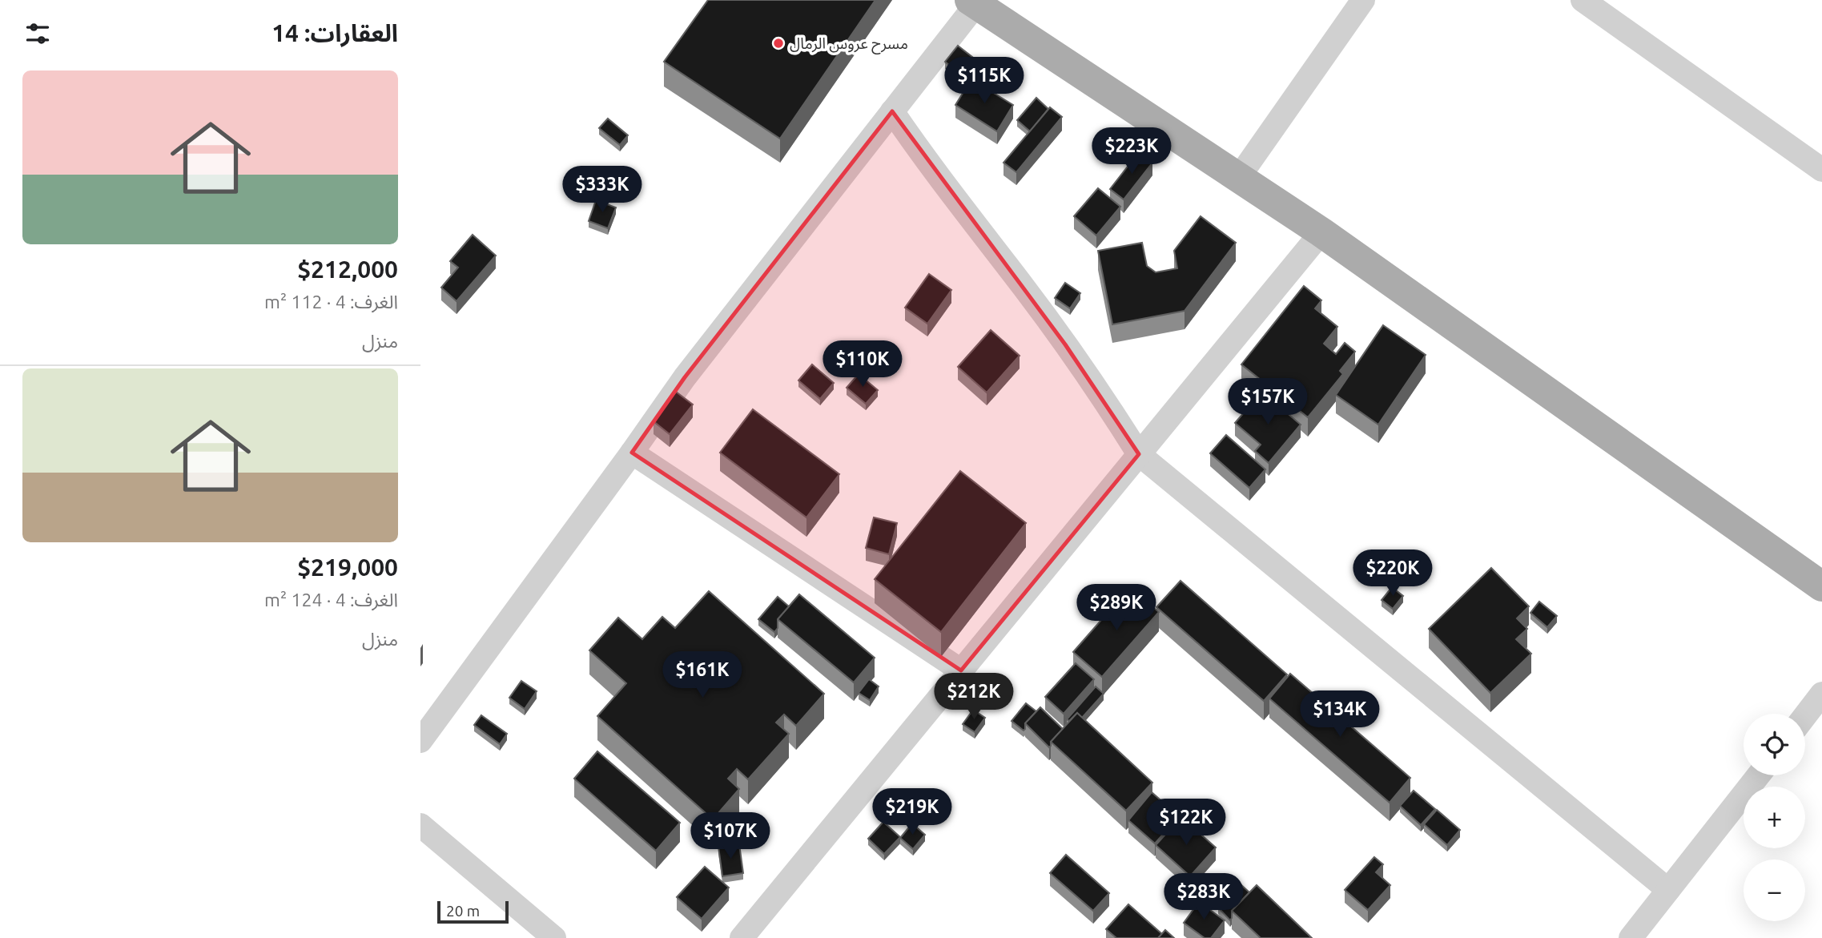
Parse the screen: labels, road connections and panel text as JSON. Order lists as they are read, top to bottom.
{
  "places": ["مسرح عروس الرمال"],
  "scale_bar": "20 m",
  "page": {
    "heading": "العقارات: 14",
    "price": [
      "$115K",
      "$223K",
      "$333K",
      "$110K",
      "$157K",
      "$220K",
      "$289K",
      "$161K",
      "$212K",
      "$134K",
      "$219K",
      "$122K",
      "$107K",
      "$283K"
    ],
    "list": [
      {
        "name": "$212,000",
        "note": "الغرف: 4 · 112 m² · منزل"
      },
      {
        "name": "$219,000",
        "note": "الغرف: 4 · 124 m² · منزل"
      }
    ],
    "map_buttons": ["+", "−"],
    "scale": "20 m"
  }
}
